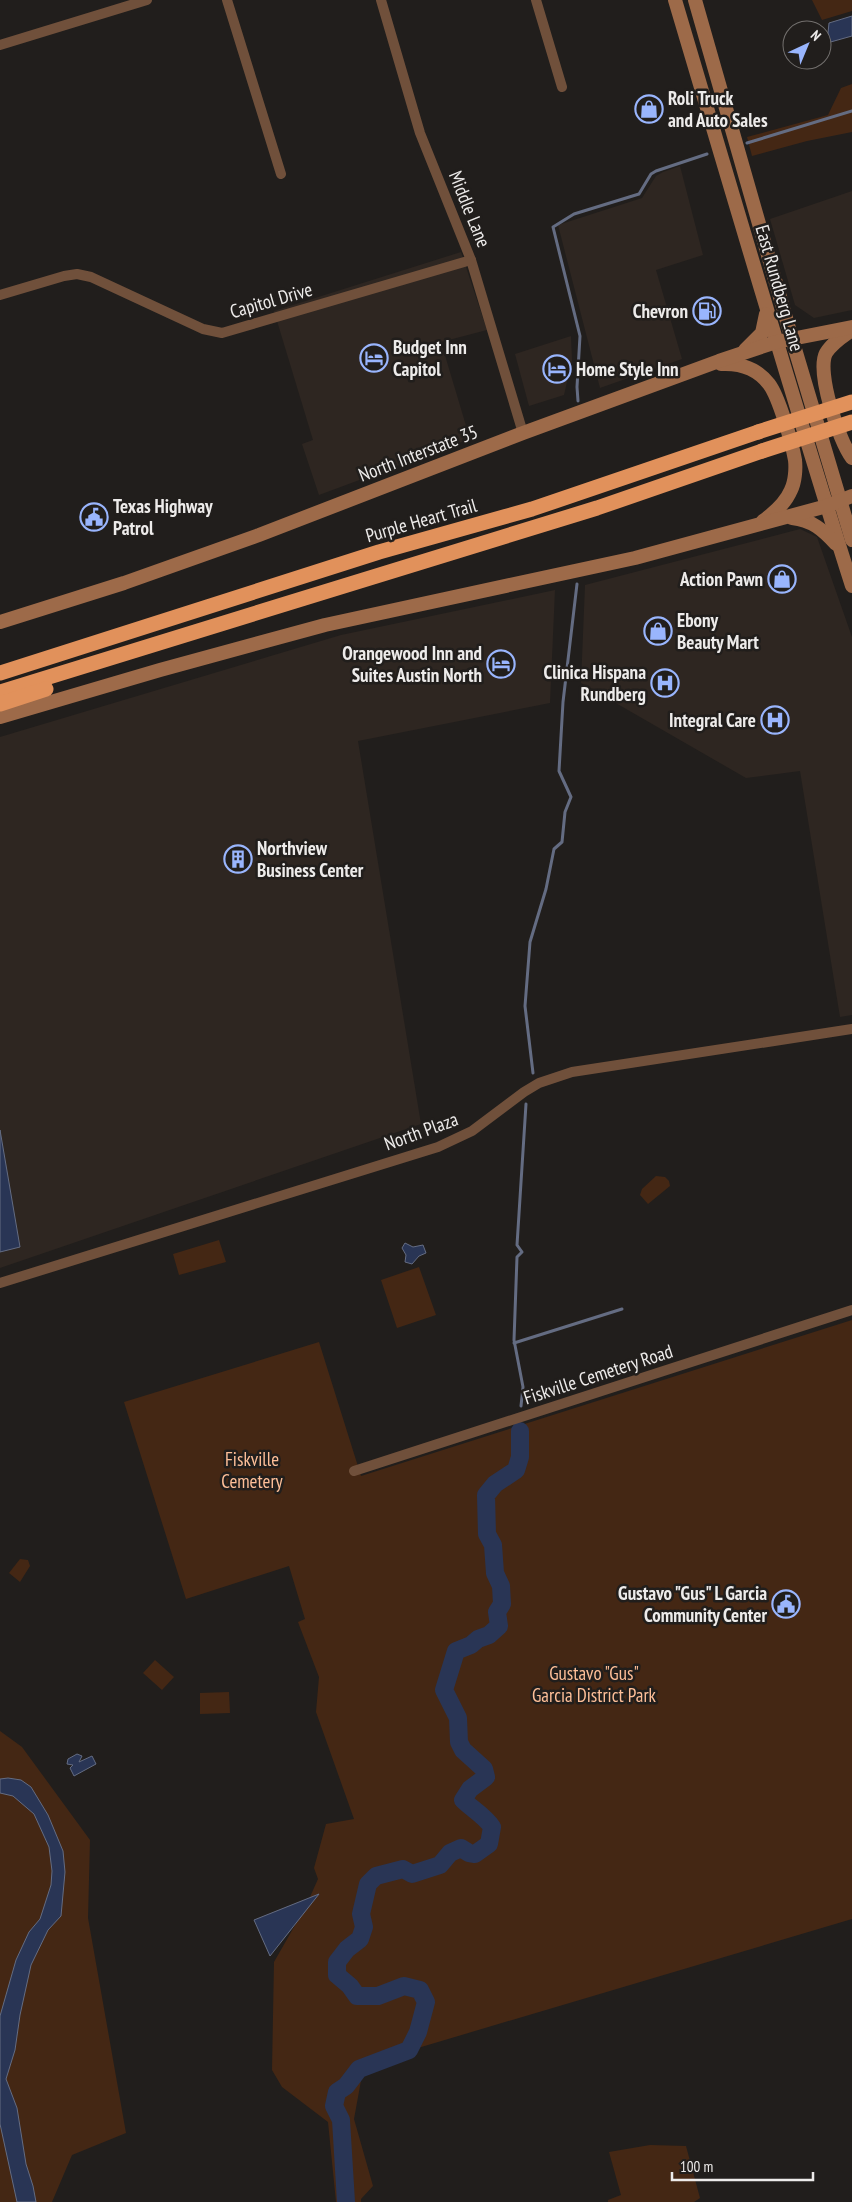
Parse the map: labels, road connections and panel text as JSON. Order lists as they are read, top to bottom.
{
  "streets": {
    "highway": ["Purple Heart Trail"],
    "main road": ["East Rundberg Lane", "North Interstate 35"],
    "street": [
      "Middle Lane",
      "Capitol Drive",
      "North Plaza",
      "Fiskville Cemetery Road"
    ]
  },
  "crossings": [
    ["Middle Lane", "Capitol Drive"],
    ["Middle Lane", "North Interstate 35"],
    ["East Rundberg Lane", "North Interstate 35"]
  ],
  "parks": ["Fiskville Cemetery", "Gustavo \"Gus\" Garcia District Park"],
  "places": {
    "shop": ["Roli Truck and Auto Sales", "Action Pawn", "Ebony Beauty Mart"],
    "fuel station": ["Chevron"],
    "hotel": ["Budget Inn Capitol", "Home Style Inn", "Orangewood Inn and Suites Austin North"],
    "public building": ["Texas Highway Patrol", "Gustavo \"Gus\" L Garcia Community Center"],
    "hospital": ["Clinica Hispana Rundberg", "Integral Care"],
    "building": ["Northview Business Center"]
  },
  "scale_bar": "100 m",
  "north": "top right"
}
